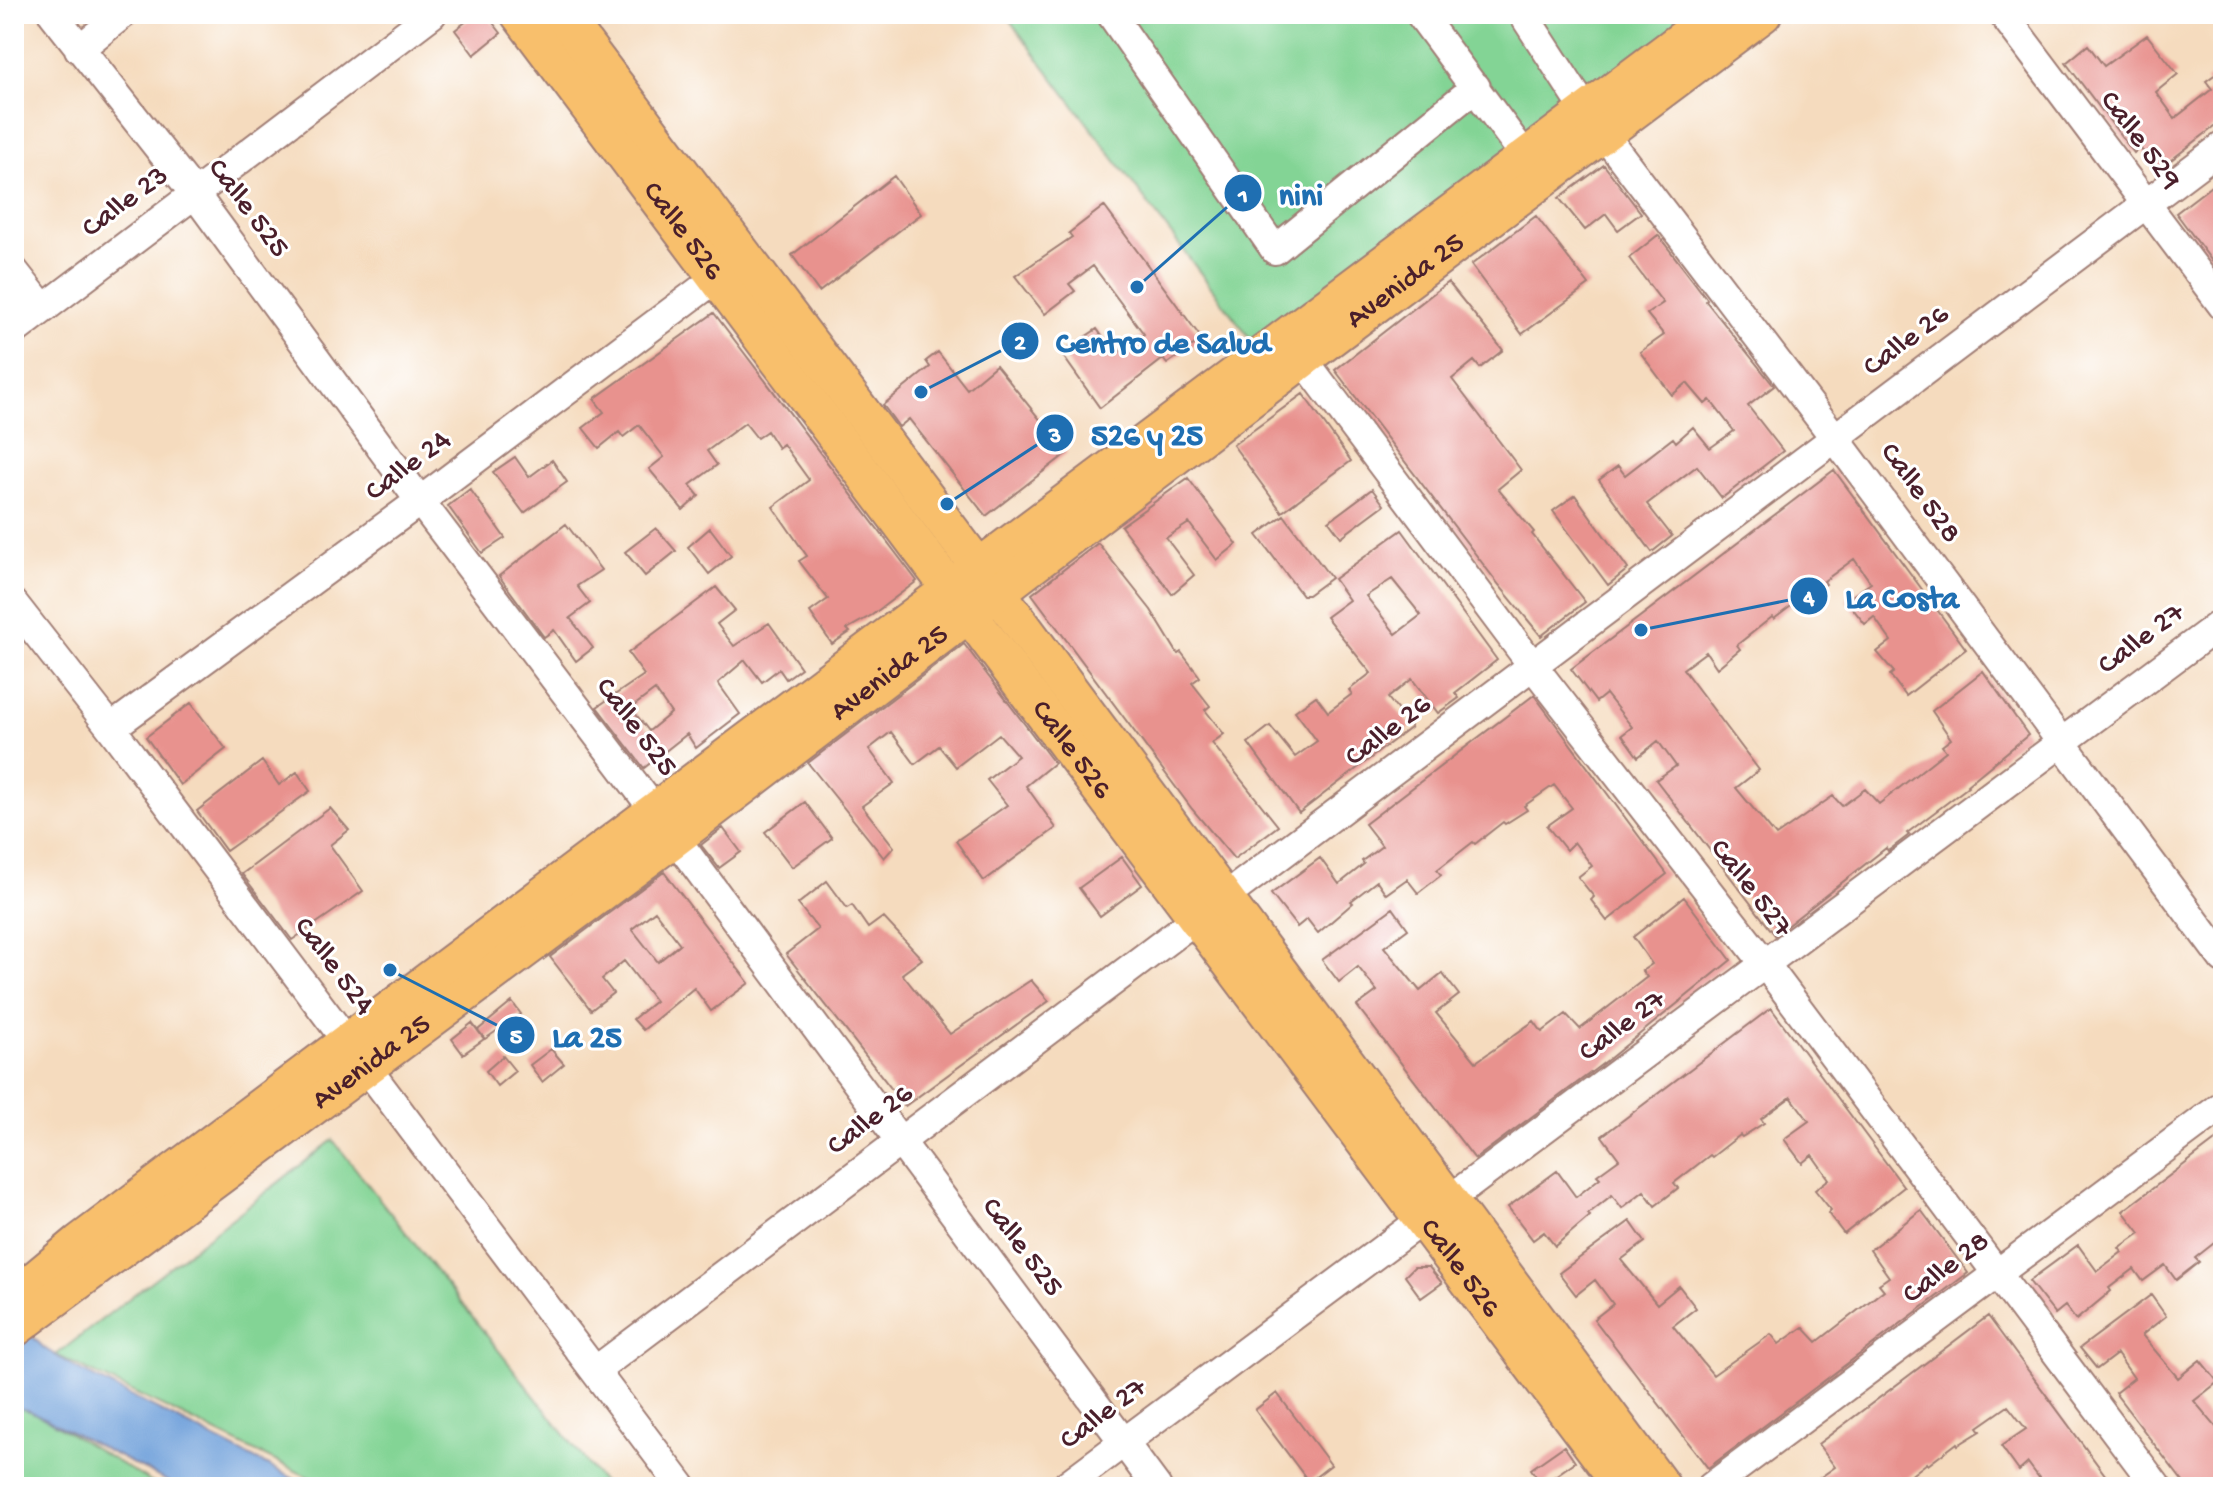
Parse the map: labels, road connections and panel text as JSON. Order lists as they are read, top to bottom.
{
  "streets": {
    "main road": ["Calle 526", "Avenida 25"],
    "street": [
      "Calle 529",
      "Calle 23",
      "Calle 525",
      "Calle 26",
      "Calle 24",
      "Calle 528",
      "Calle 27",
      "Calle 527",
      "Calle 524",
      "Calle 28"
    ]
  },
  "crossings": [
    ["Calle 529", "Calle 26"],
    ["Calle 23", "Calle 525"],
    ["Calle 525", "Avenida 25"],
    ["Calle 525", "Calle 26"],
    ["Calle 525", "Calle 24"],
    ["Calle 525", "Calle 27"],
    ["Calle 526", "Avenida 25"],
    ["Calle 526", "Calle 26"],
    ["Calle 526", "Calle 24"],
    ["Calle 526", "Calle 27"],
    ["Avenida 25", "Calle 528"],
    ["Avenida 25", "Calle 527"],
    ["Avenida 25", "Calle 524"],
    ["Calle 26", "Calle 528"],
    ["Calle 26", "Calle 527"],
    ["Calle 26", "Calle 524"],
    ["Calle 24", "Calle 524"],
    ["Calle 528", "Calle 27"],
    ["Calle 27", "Calle 527"],
    ["Calle 527", "Calle 28"]
  ],
  "places": [
    "nini",
    "Centro de Salud",
    "526 y 25",
    "La Costa",
    "La 25"
  ]
}
